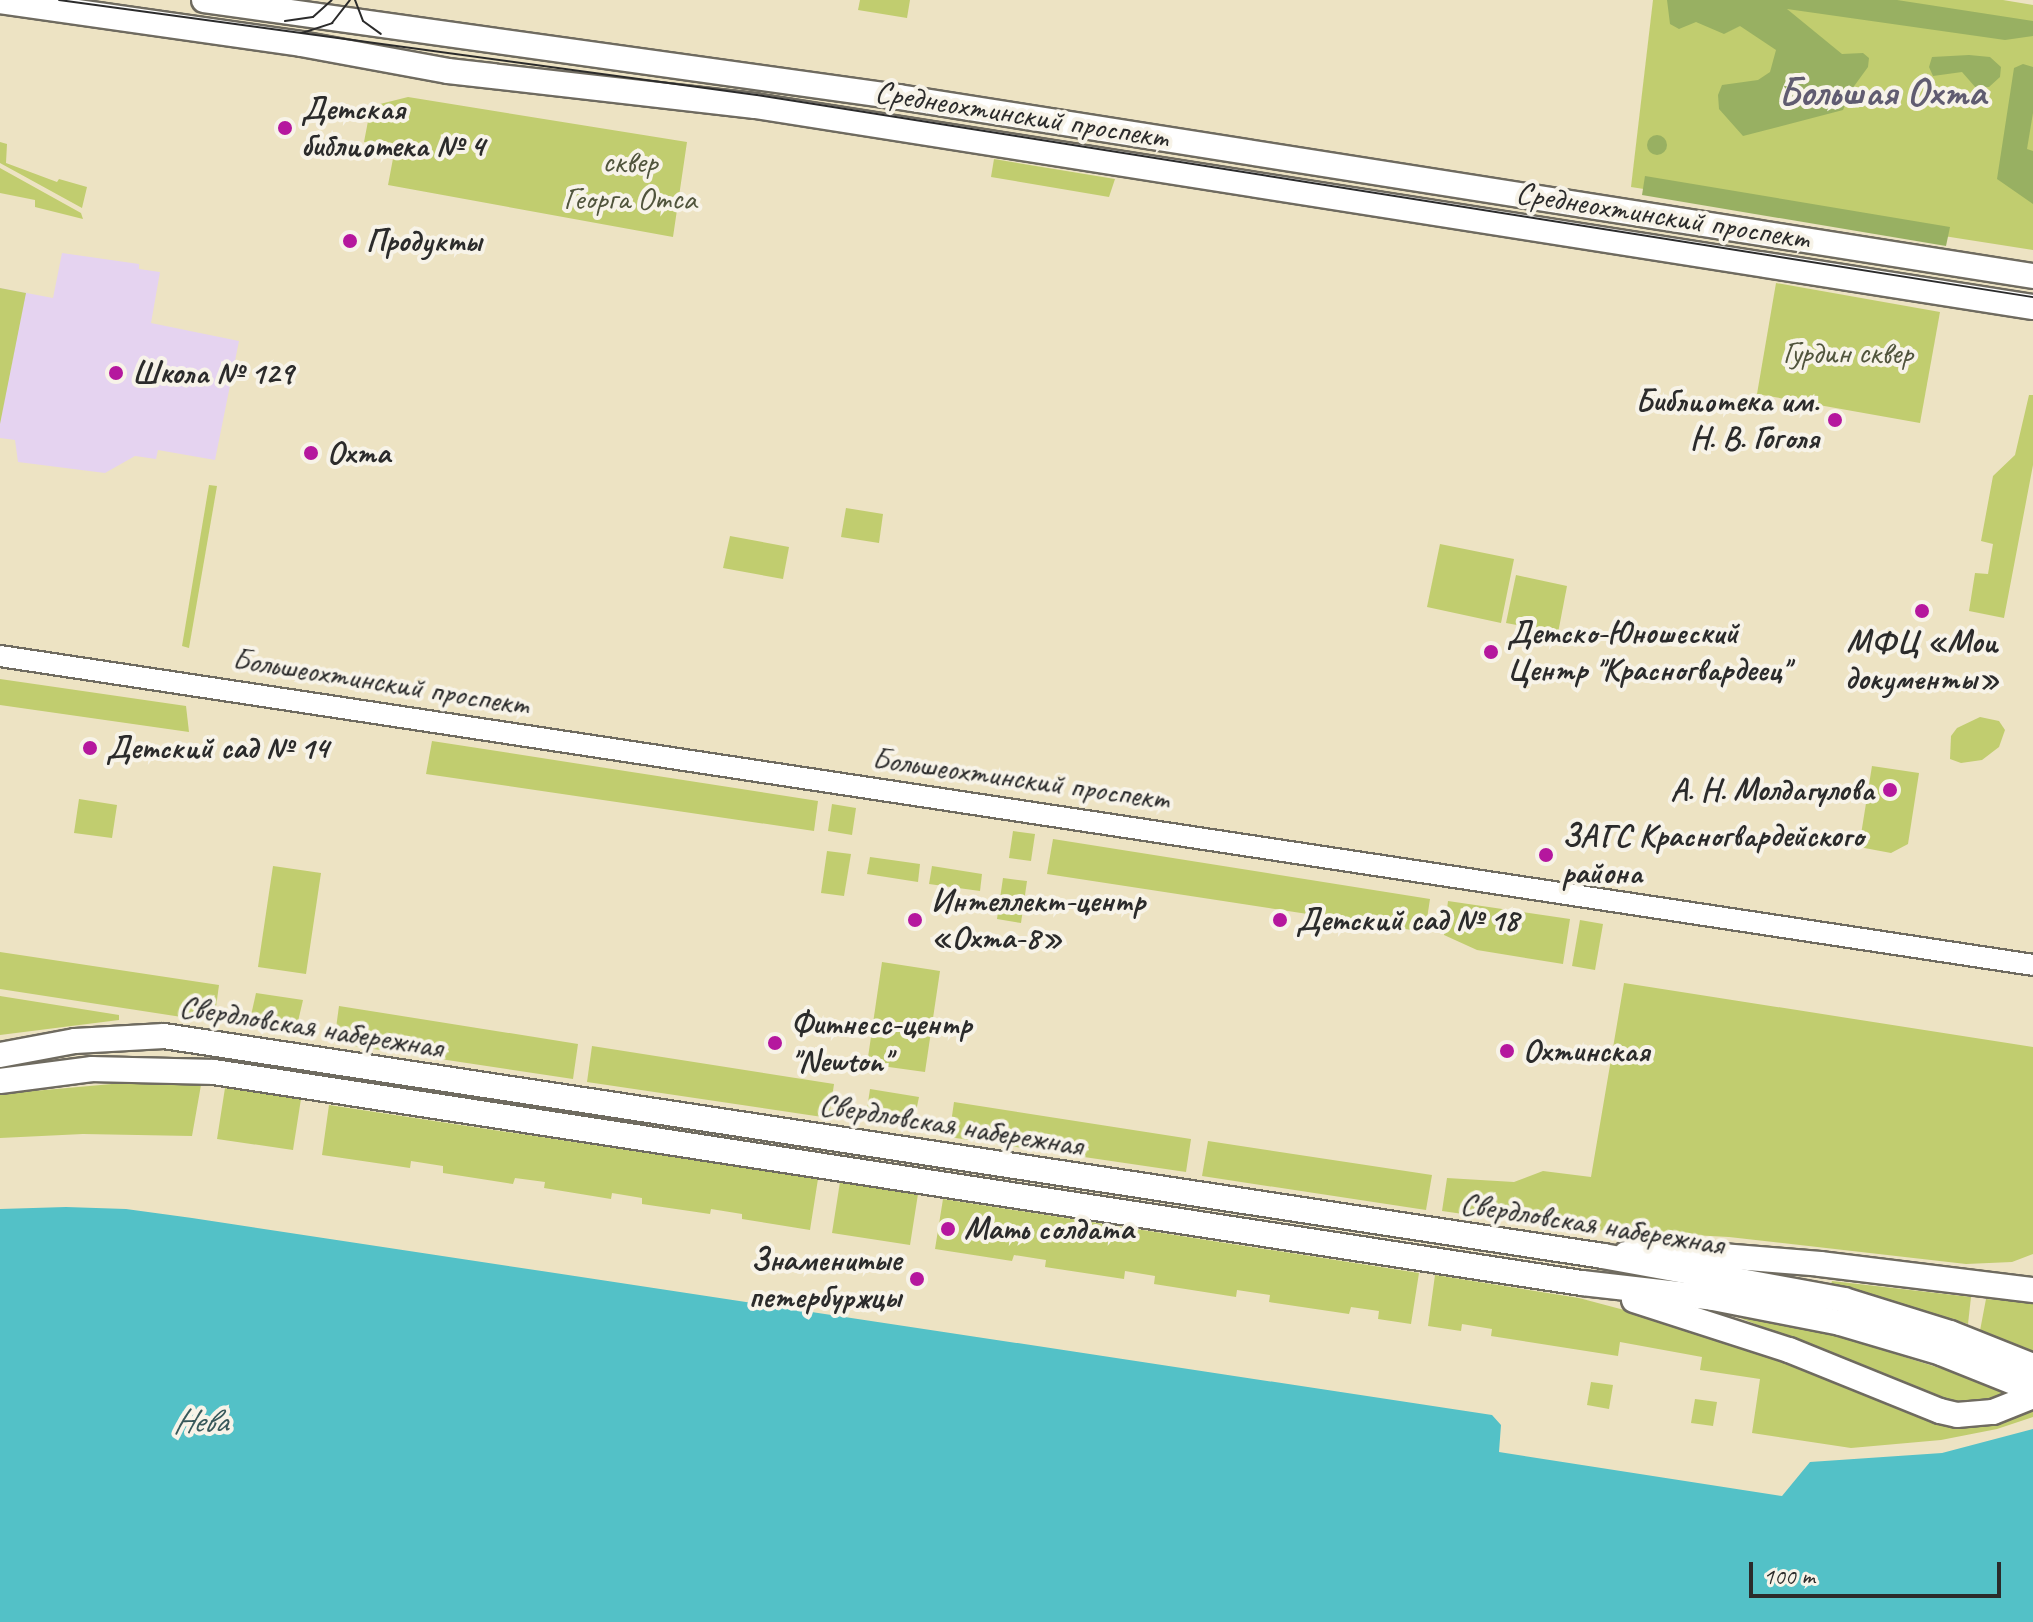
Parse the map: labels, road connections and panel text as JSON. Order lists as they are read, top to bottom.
{
  "streets": {
    "main road": ["Среднеохтинский проспект", "Свердловская набережная"],
    "street": ["Большеохтинский проспект"]
  },
  "districts": ["Большая Охта"],
  "water": ["Нева"],
  "parks": ["сквер Георга Отса", "Гурдин сквер"],
  "places": [
    "Детская библиотека № 4",
    "Продукты",
    "Школа № 129",
    "Библиотека им. Н. В. Гоголя",
    "Охта",
    "МФЦ «Мои документы»",
    "Детско-Юношеский Центр \"Красногвардеец\"",
    "Детский сад № 14",
    "А. Н. Молдагулова",
    "ЗАГС Красногвардейского района",
    "Интеллект-центр «Охта-8»",
    "Детский сад № 18",
    "Фитнесс-центр \"Newton\"",
    "Охтинская",
    "Мать солдата",
    "Знаменитые петербуржцы"
  ],
  "scale_bar": "100 m"
}
